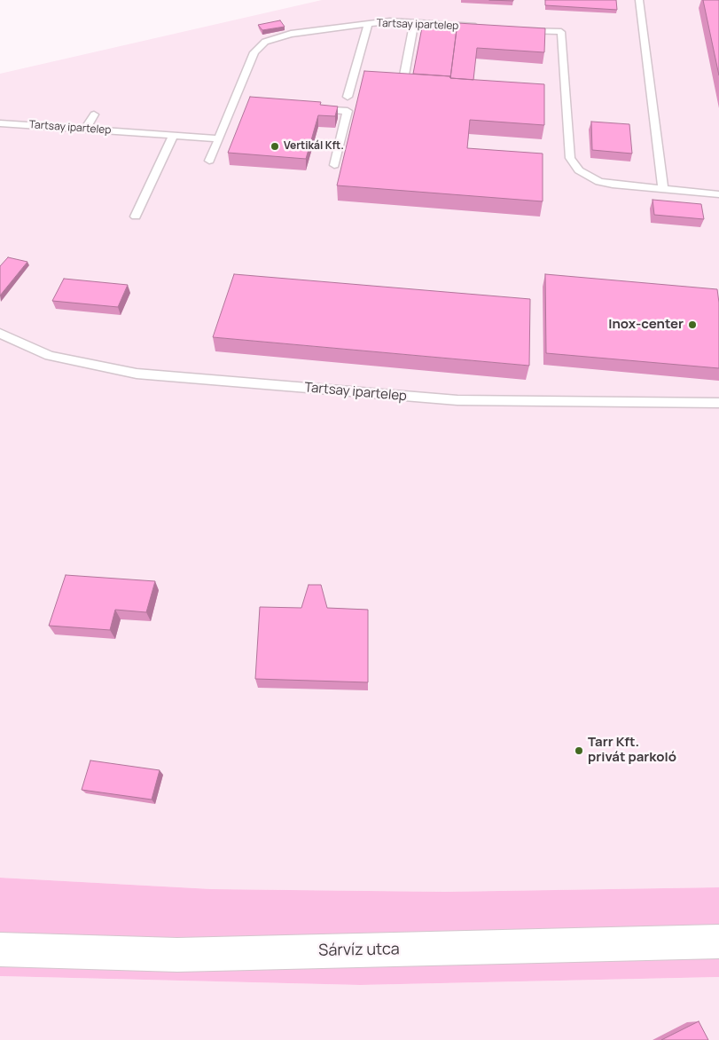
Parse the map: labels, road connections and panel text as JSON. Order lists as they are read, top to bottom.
{
  "streets": {
    "street": ["Sárvíz utca"],
    "lane": ["Tartsay ipartelep"]
  },
  "places": ["Vertikál Kft.", "Inox-center", "Tarr Kft. privát parkoló"]
}
